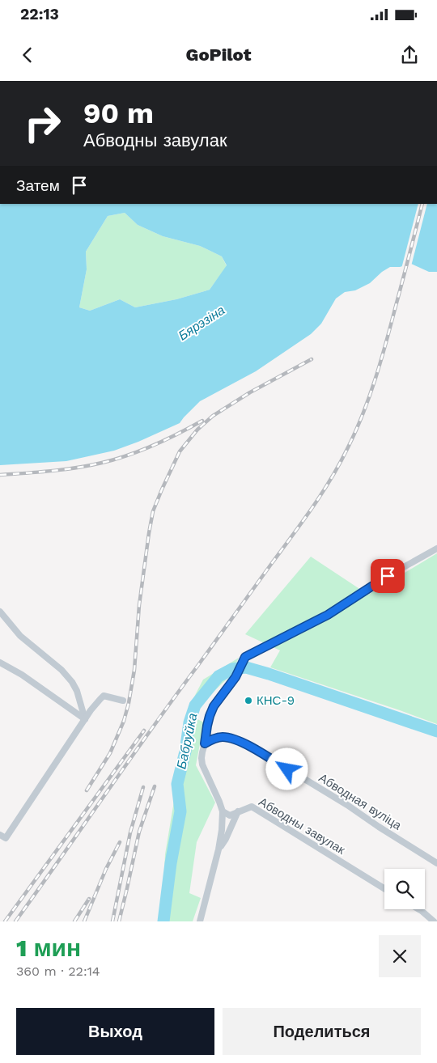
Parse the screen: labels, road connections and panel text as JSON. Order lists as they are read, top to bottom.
{
  "streets": {
    "street": ["Абводная вуліца", "Абводны завулак"]
  },
  "water": ["Бярэзіна", "Бабруйка"],
  "places": ["КНС-9"],
  "page": {
    "status": "22:13",
    "header": "GoPilot",
    "turn": ["90 m", "Абводны завулак"],
    "then": "Затем",
    "heading": ["1 мин", "360 m · 22:14"],
    "buttons": ["Выход", "Поделиться"]
  }
}
